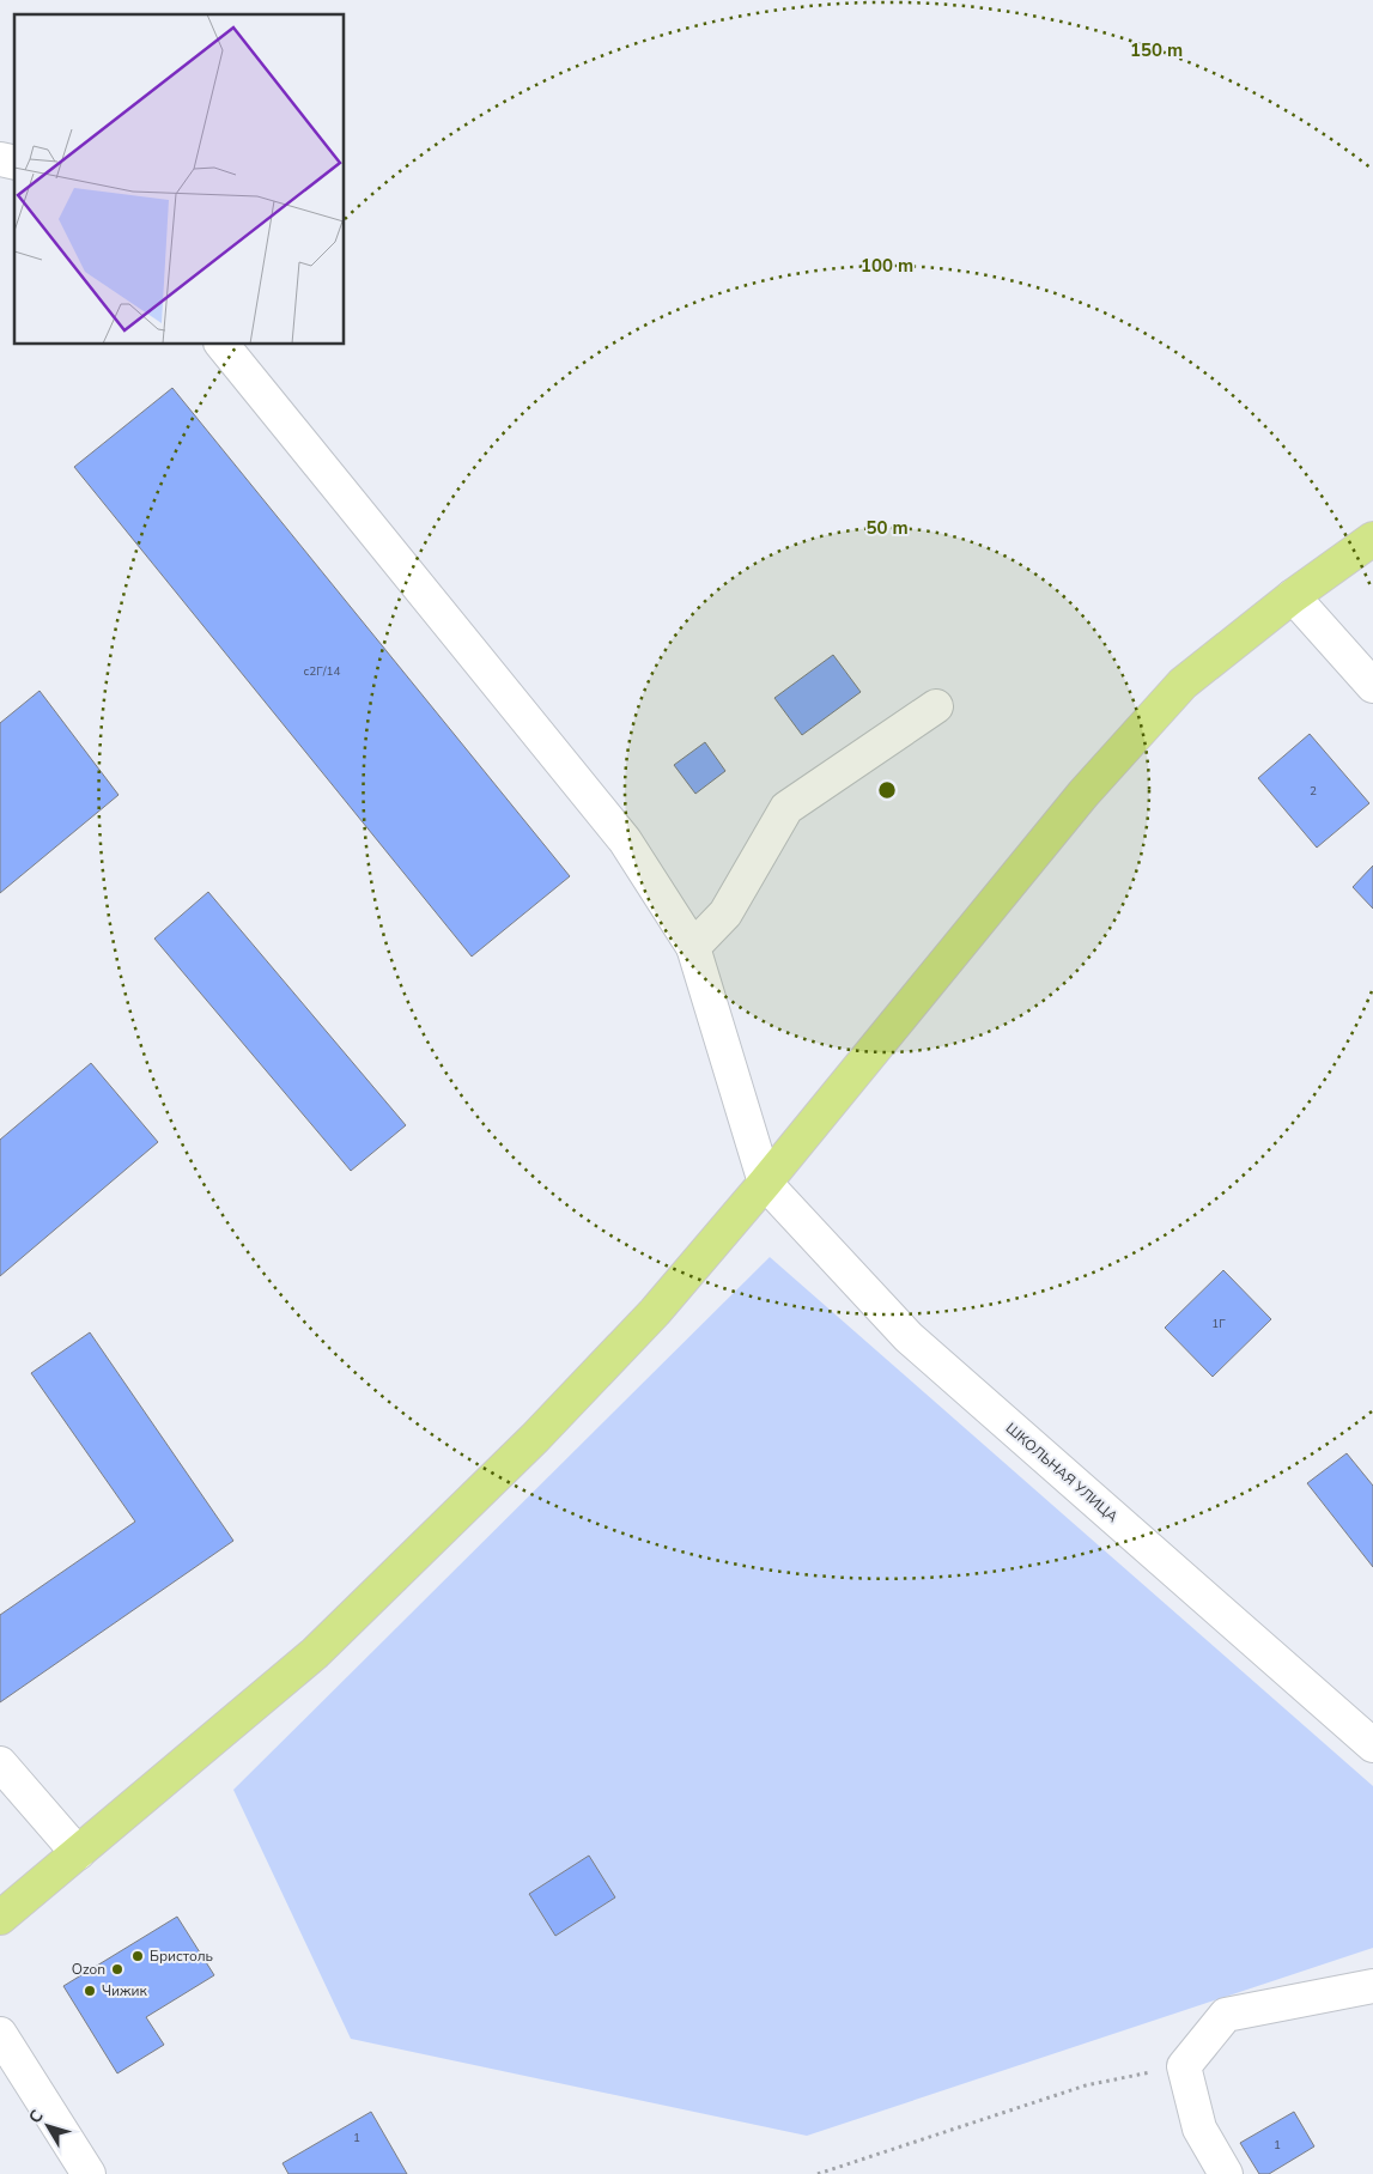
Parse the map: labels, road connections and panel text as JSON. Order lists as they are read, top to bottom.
{
  "streets": {
    "street": ["ШКОЛЬНАЯ УЛИЦА"]
  },
  "places": ["Бристоль", "Ozon", "Чижик"],
  "house_numbers": [
    "с2Г/14",
    "2",
    "1Г",
    "1",
    "1"
  ],
  "north": "top left",
  "rings": ["150 m", "100 m", "50 m"]
}
